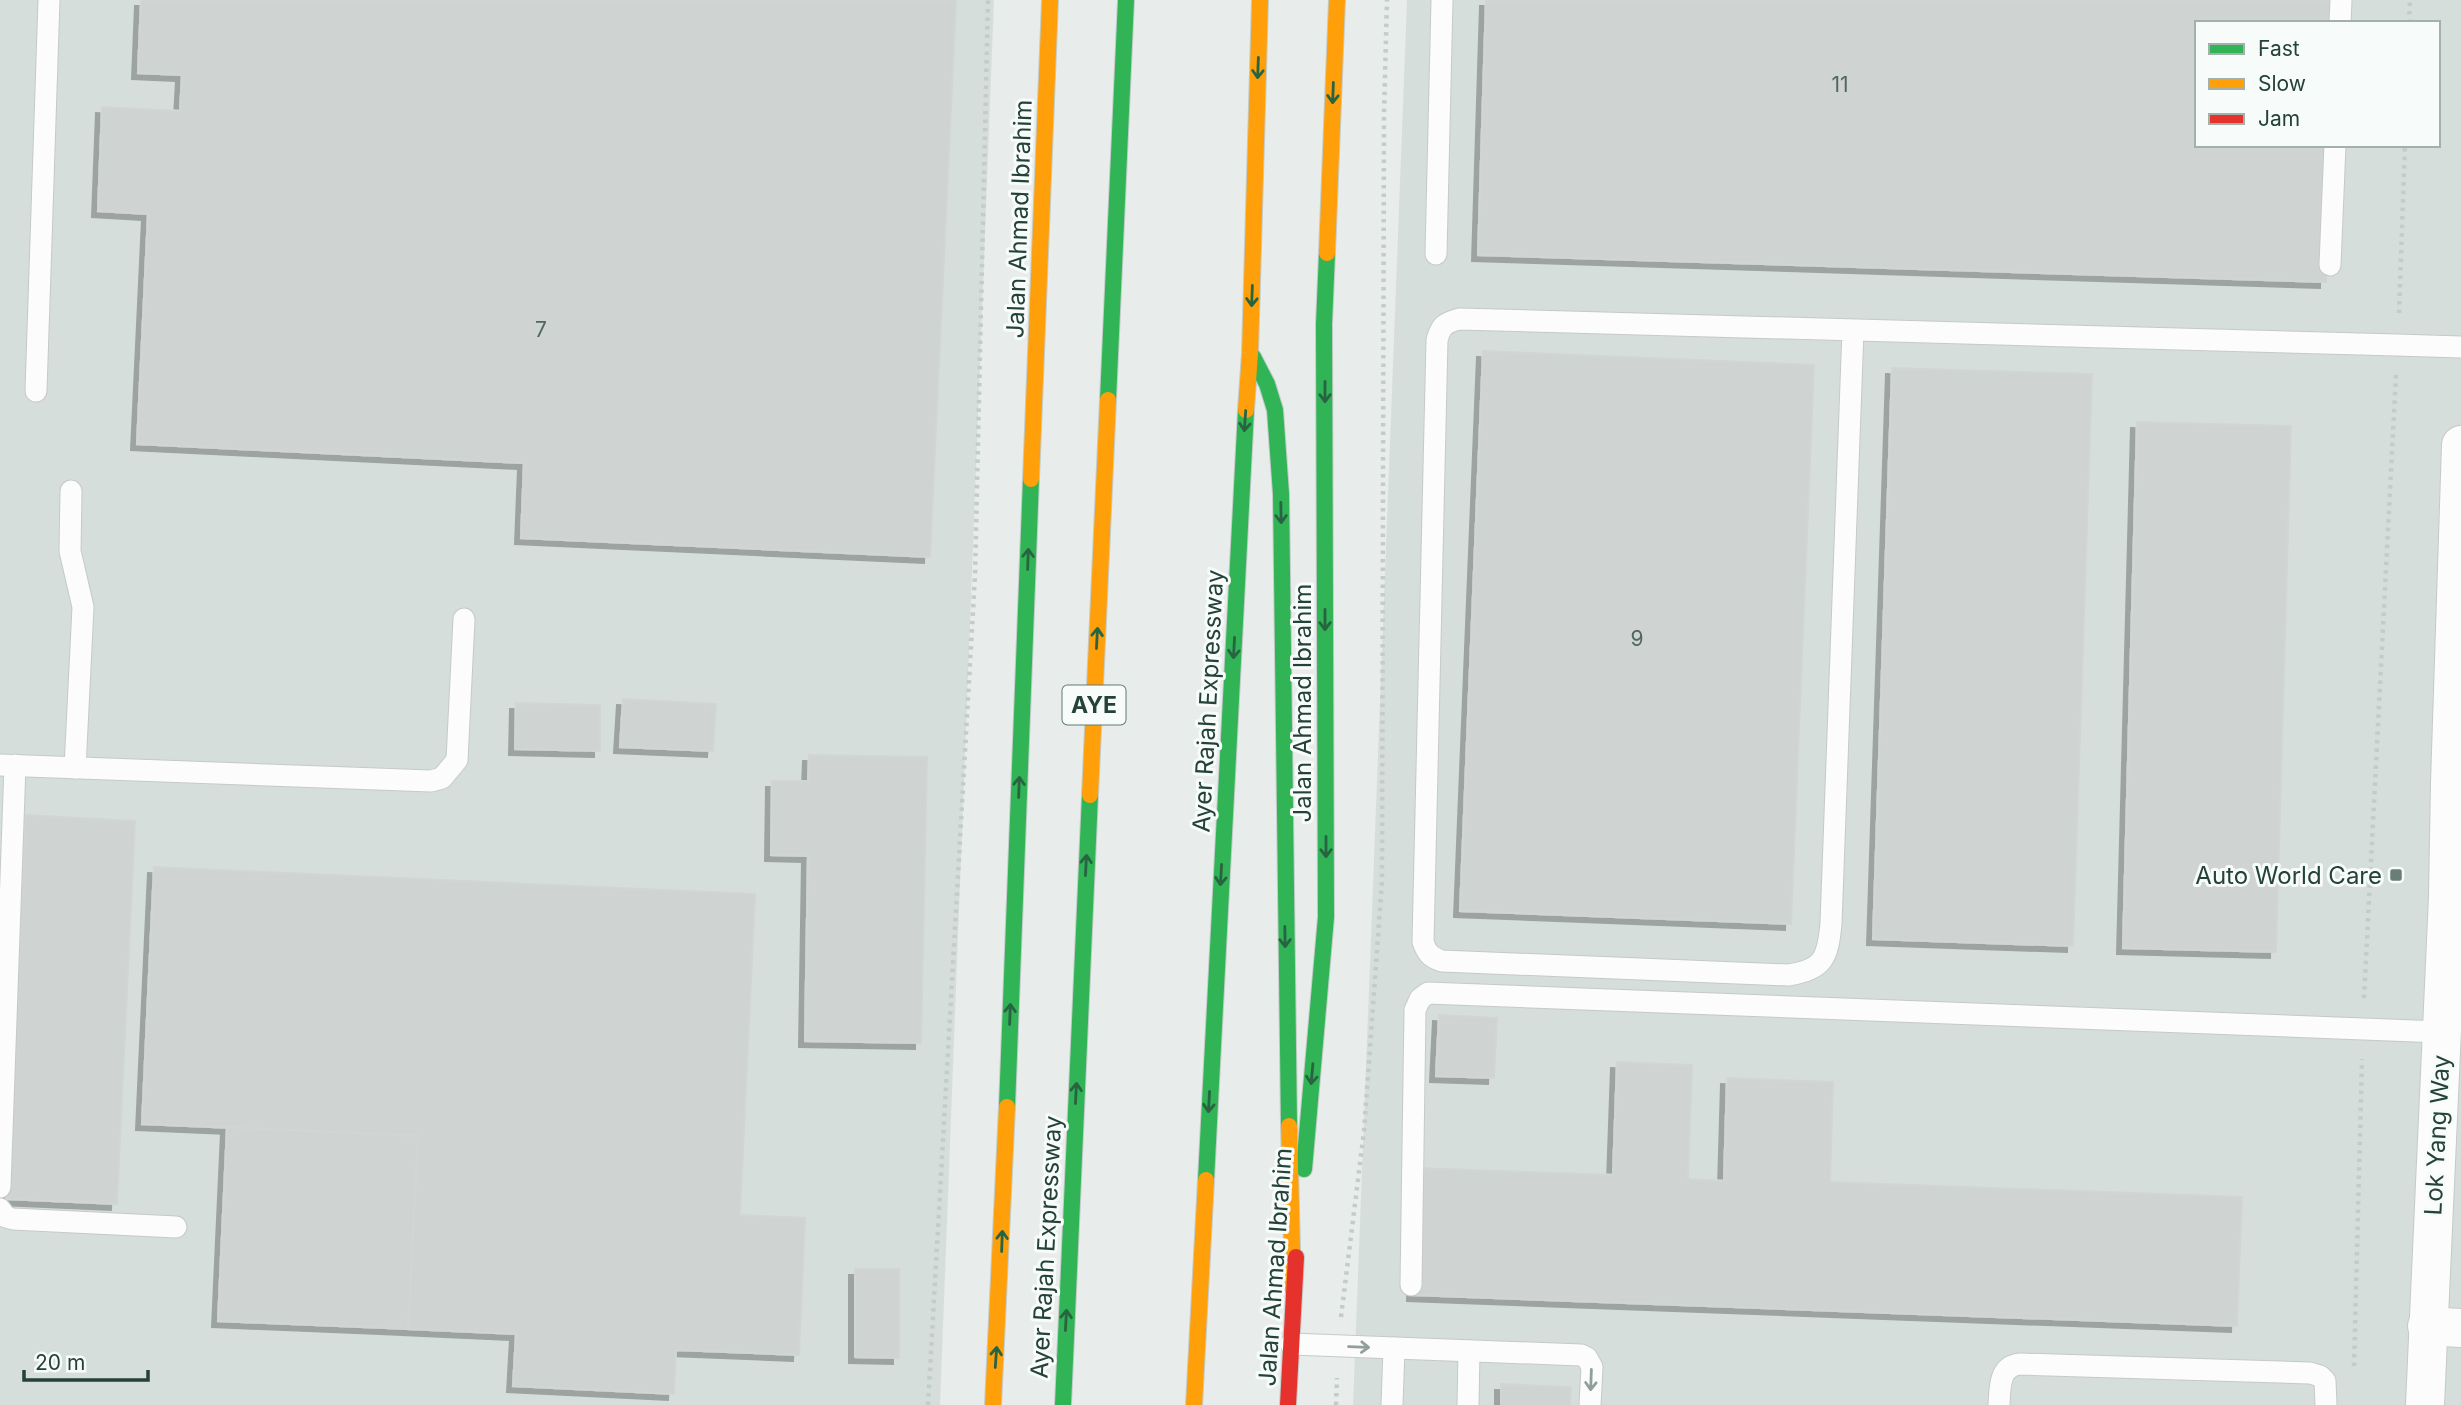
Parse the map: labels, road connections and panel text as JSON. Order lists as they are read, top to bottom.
{
  "streets": {
    "main road": ["Jalan Ahmad Ibrahim", "Ayer Rajah Expressway", "AYE"],
    "street": ["Lok Yang Way"]
  },
  "places": {
    "transit": ["Auto World Care"]
  },
  "house_numbers": ["11", "7", "9"],
  "legend": ["Fast", "Slow", "Jam"],
  "scale_bar": "20 m"
}
